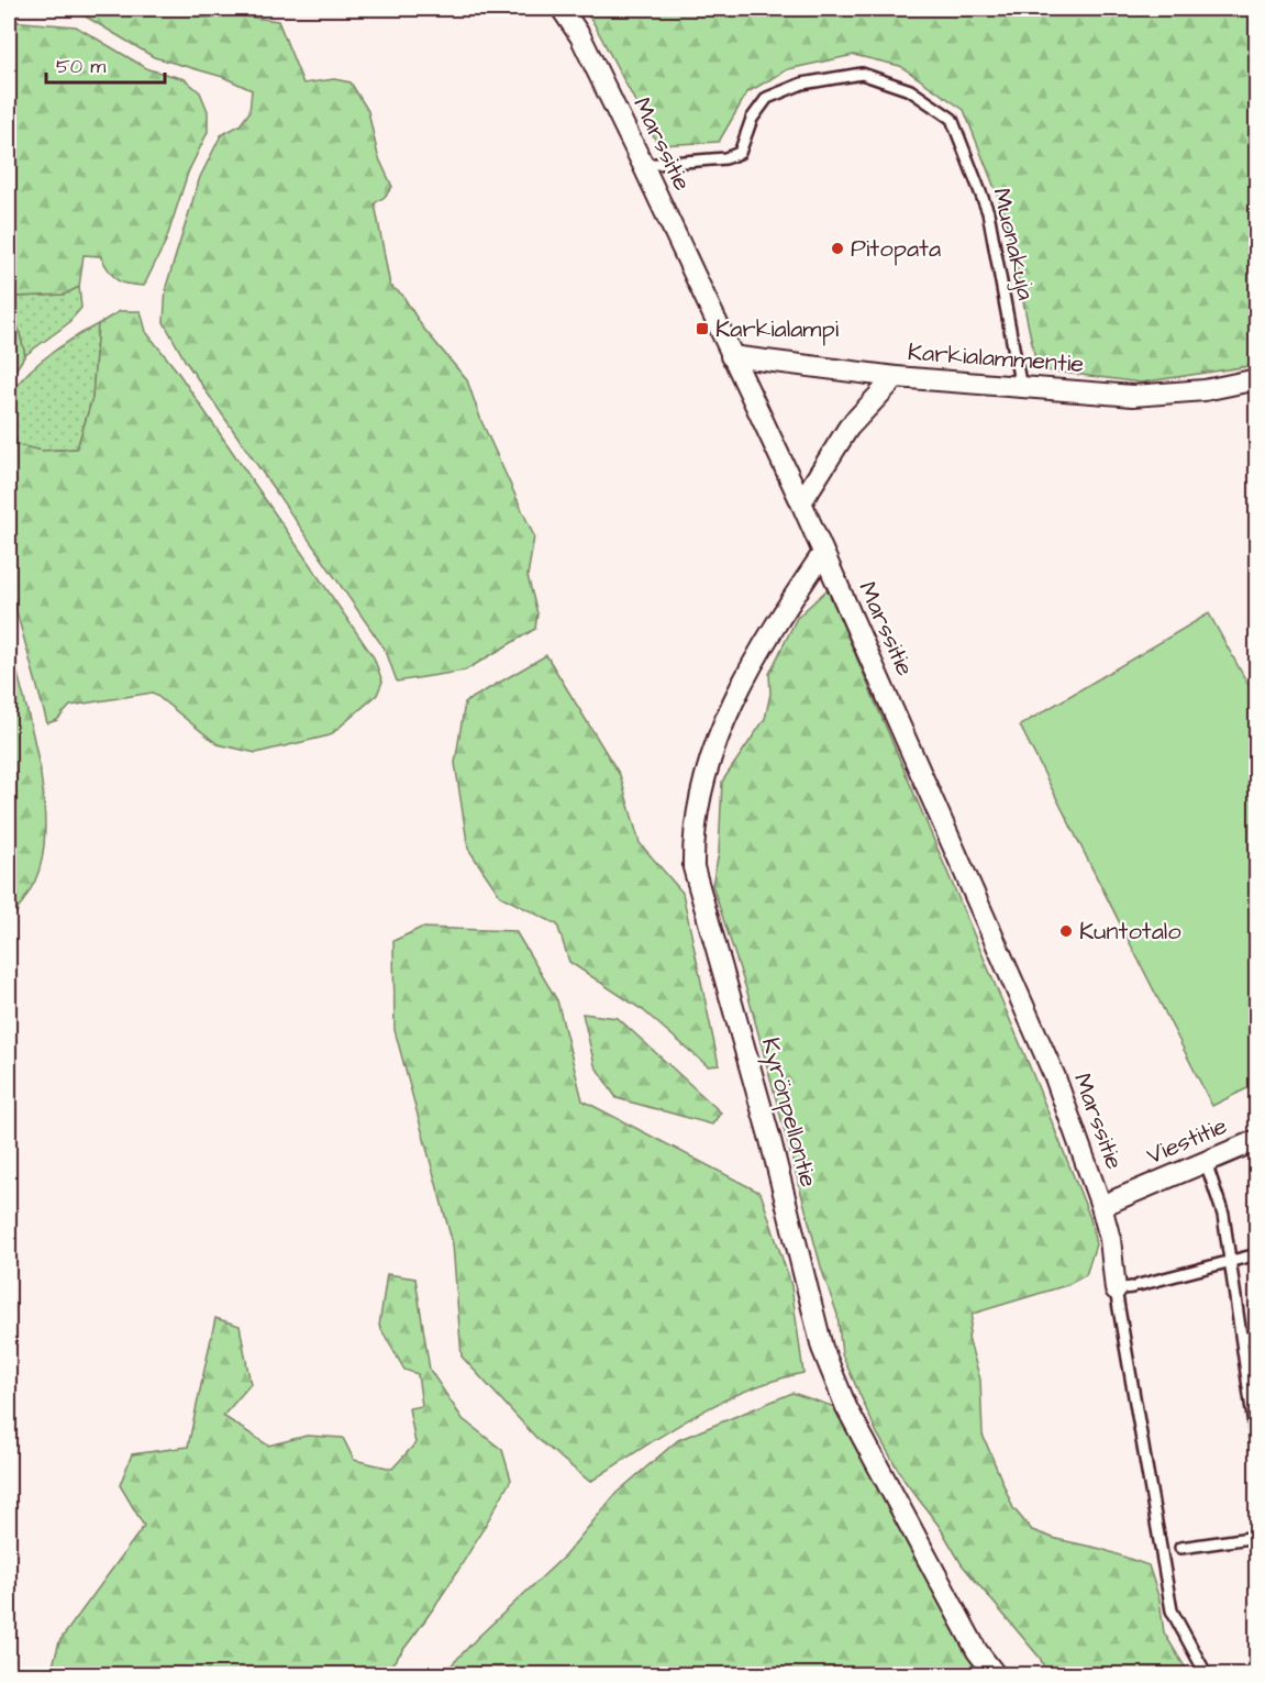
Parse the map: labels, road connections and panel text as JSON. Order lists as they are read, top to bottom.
{
  "streets": {
    "street": [
      "Marssitie",
      "Karkialammentie",
      "Kyrönpellontie",
      "Viestitie"
    ],
    "lane": ["Muonakuja"]
  },
  "crossings": [
    ["Marssitie", "Muonakuja"],
    ["Marssitie", "Karkialammentie"],
    ["Marssitie", "Kyrönpellontie"],
    ["Marssitie", "Viestitie"],
    ["Muonakuja", "Karkialammentie"]
  ],
  "places": {
    "other": ["Pitopata", "Kuntotalo"],
    "transit": ["Karkialampi"]
  },
  "scale_bar": "50 m"
}
